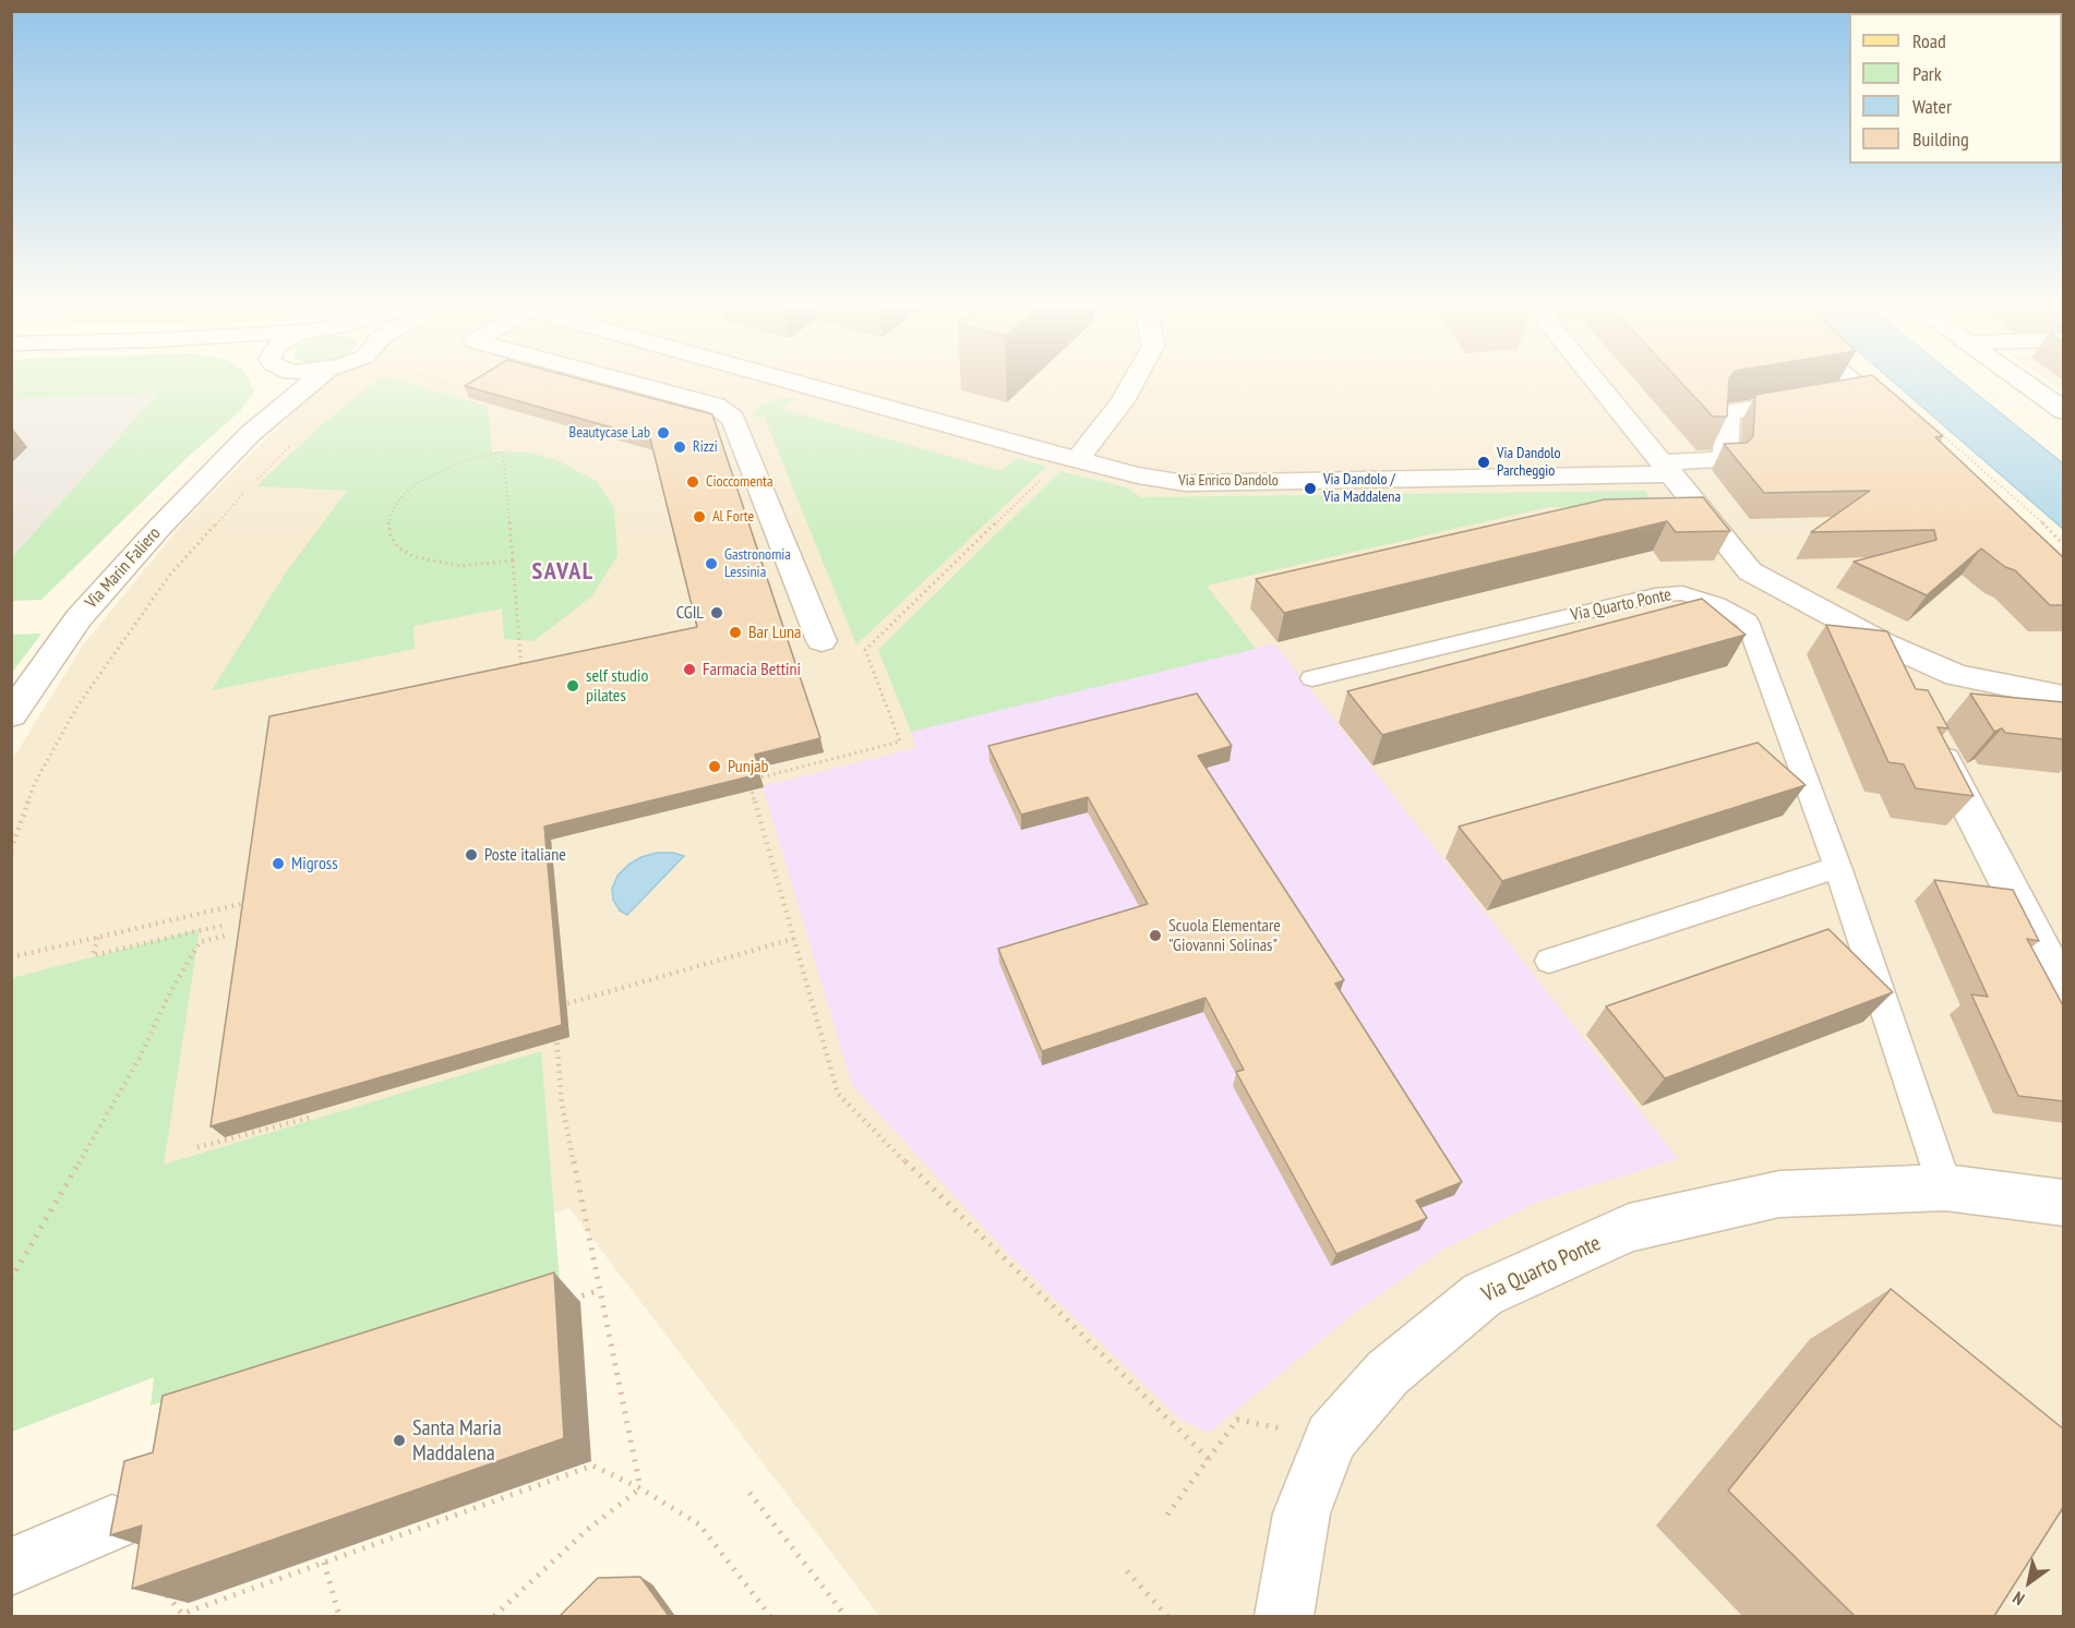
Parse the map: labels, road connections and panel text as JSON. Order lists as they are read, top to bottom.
{
  "streets": {
    "street": ["Via Enrico Dandolo", "Via Marin Faliero", "Via Quarto Ponte"]
  },
  "districts": ["SAVAL"],
  "places": [
    "Beautycase Lab",
    "Rizzi",
    "Via Dandolo Parcheggio",
    "Cioccomenta",
    "Via Dandolo / Via Maddalena",
    "Al Forte",
    "Gastronomia Lessinia",
    "CGIL",
    "Bar Luna",
    "Farmacia Bettini",
    "self studio pilates",
    "Punjab",
    "Poste italiane",
    "Migross",
    "Scuola Elementare \"Giovanni Solinas\"",
    "Santa Maria Maddalena"
  ],
  "legend": [
    "Road",
    "Park",
    "Water",
    "Building"
  ],
  "north": "bottom left"
}
